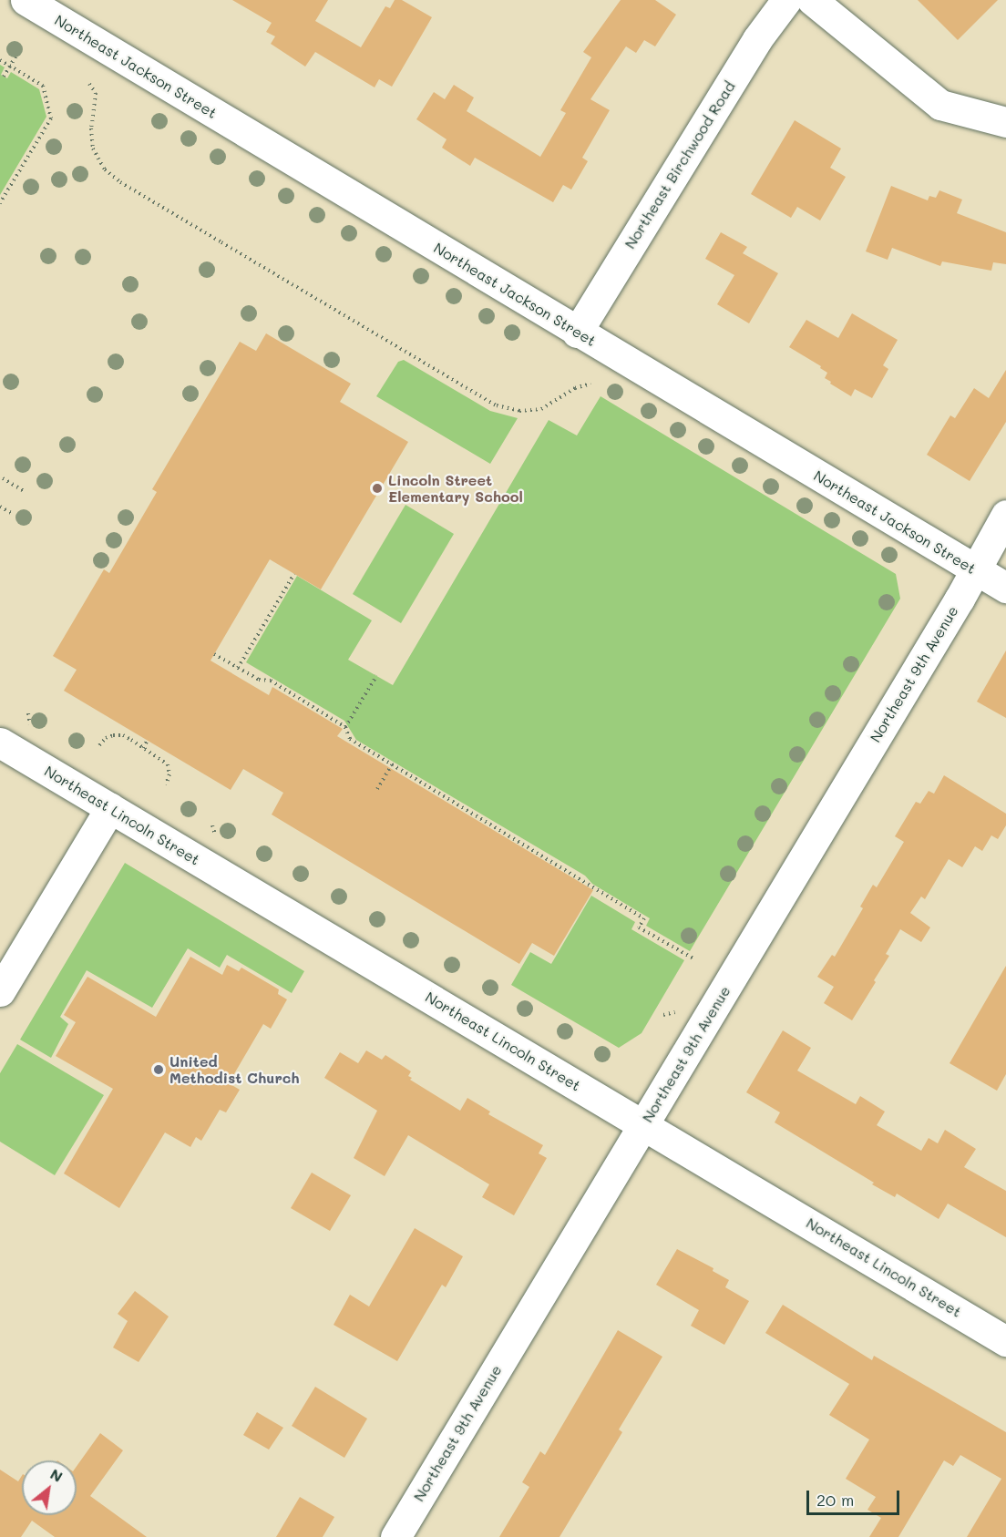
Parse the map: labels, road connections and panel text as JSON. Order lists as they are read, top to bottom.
{
  "streets": {
    "street": [
      "Northeast Jackson Street",
      "Northeast Birchwood Road",
      "Northeast 9th Avenue",
      "Northeast Lincoln Street"
    ]
  },
  "crossings": [
    ["Northeast Jackson Street", "Northeast Birchwood Road"],
    ["Northeast Jackson Street", "Northeast 9th Avenue"],
    ["Northeast 9th Avenue", "Northeast Lincoln Street"]
  ],
  "places": ["Lincoln Street Elementary School", "United Methodist Church"],
  "scale_bar": "20 m",
  "north": "top right"
}
